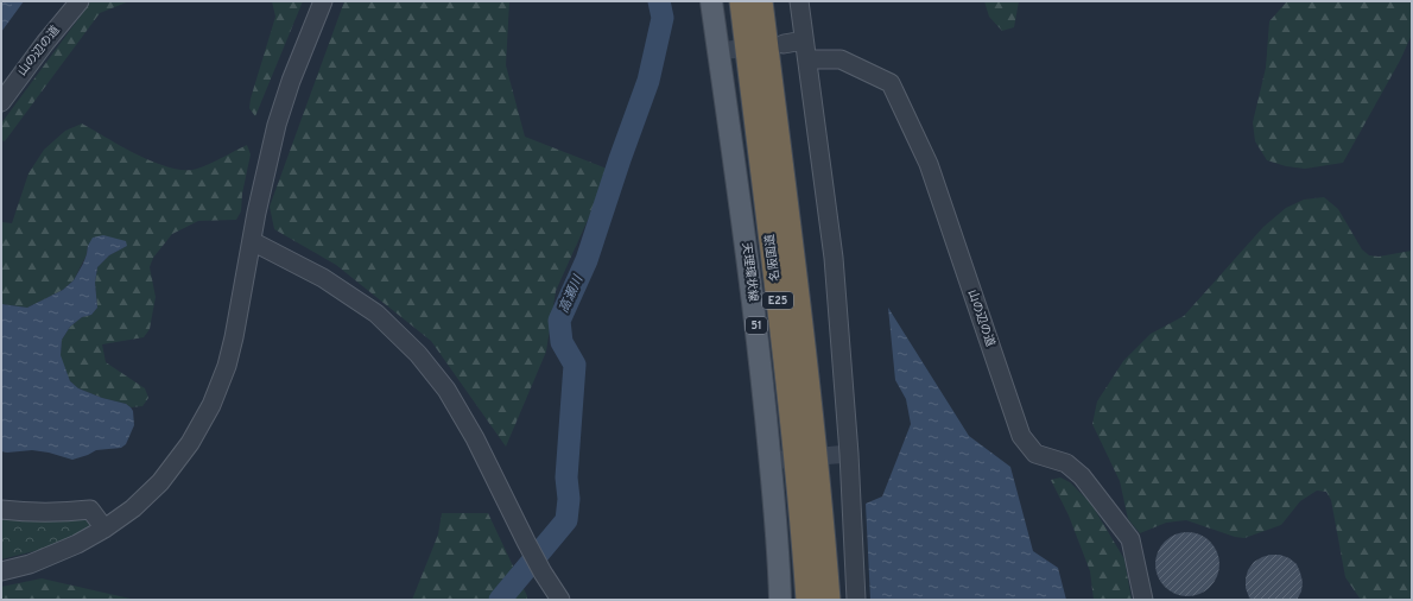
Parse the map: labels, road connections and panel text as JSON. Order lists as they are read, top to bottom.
{
  "streets": {
    "highway": ["名阪国道", "E25"],
    "main road": ["天理環状線", "51"],
    "street": ["山の辺の道"]
  },
  "water": ["高瀬川"]
}
